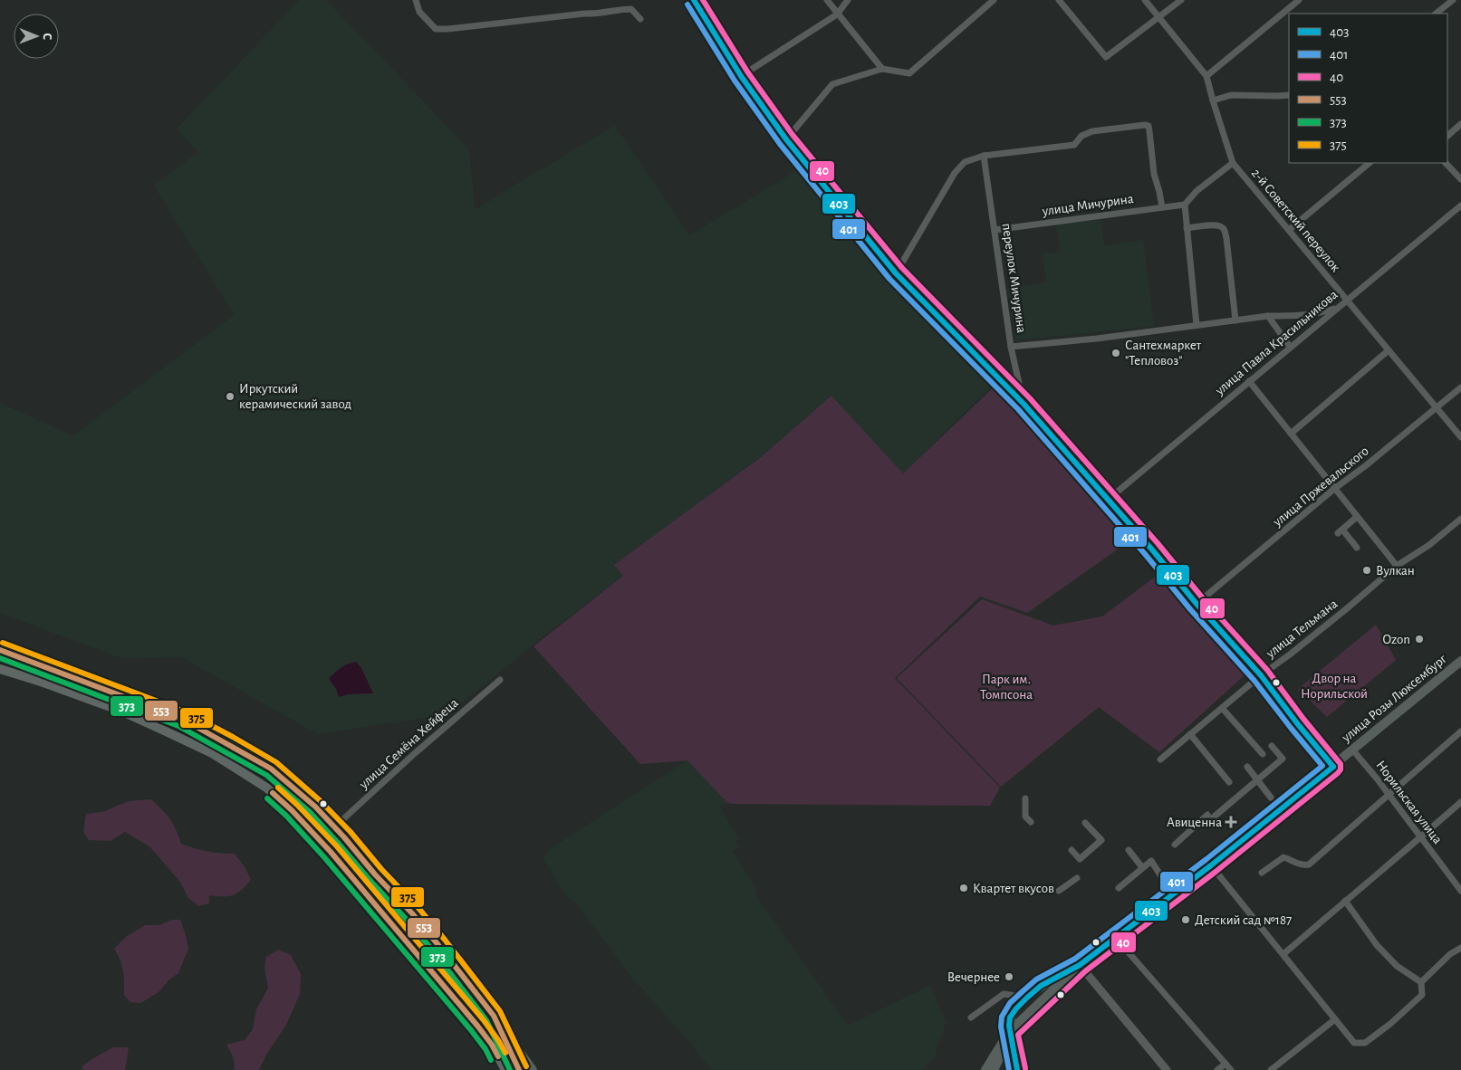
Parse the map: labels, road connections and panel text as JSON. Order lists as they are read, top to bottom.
{
  "streets": {
    "main road": ["улица Розы Люксембург"],
    "street": [
      "улица Мичурина",
      "2-й Советский переулок",
      "переулок Мичурина",
      "улица Павла Красильникова",
      "улица Пржевальского",
      "улица Тельмана",
      "улица Семёна Хейфеца",
      "Норильская улица"
    ]
  },
  "crossings": [
    ["улица Мичурина", "переулок Мичурина"],
    ["2-й Советский переулок", "улица Павла Красильникова"],
    ["2-й Советский переулок", "улица Пржевальского"],
    ["улица Розы Люксембург", "Норильская улица"]
  ],
  "parks": ["Двор на Норильской", "Парк им. Томпсона"],
  "places": {
    "other": [
      "Сантехмаркет \"Тепловоз\"",
      "Иркутский керамический завод",
      "Вулкан",
      "Ozon",
      "Квартет вкусов",
      "Детский сад №187",
      "Вечернее"
    ],
    "health": ["Авиценна"]
  },
  "lines": [
    "transit line 403",
    "transit line 40",
    "transit line 401",
    "transit line 375",
    "transit line 553",
    "transit line 373"
  ],
  "legend": [
    "403",
    "401",
    "40",
    "553",
    "373",
    "375"
  ],
  "north": "right"
}
